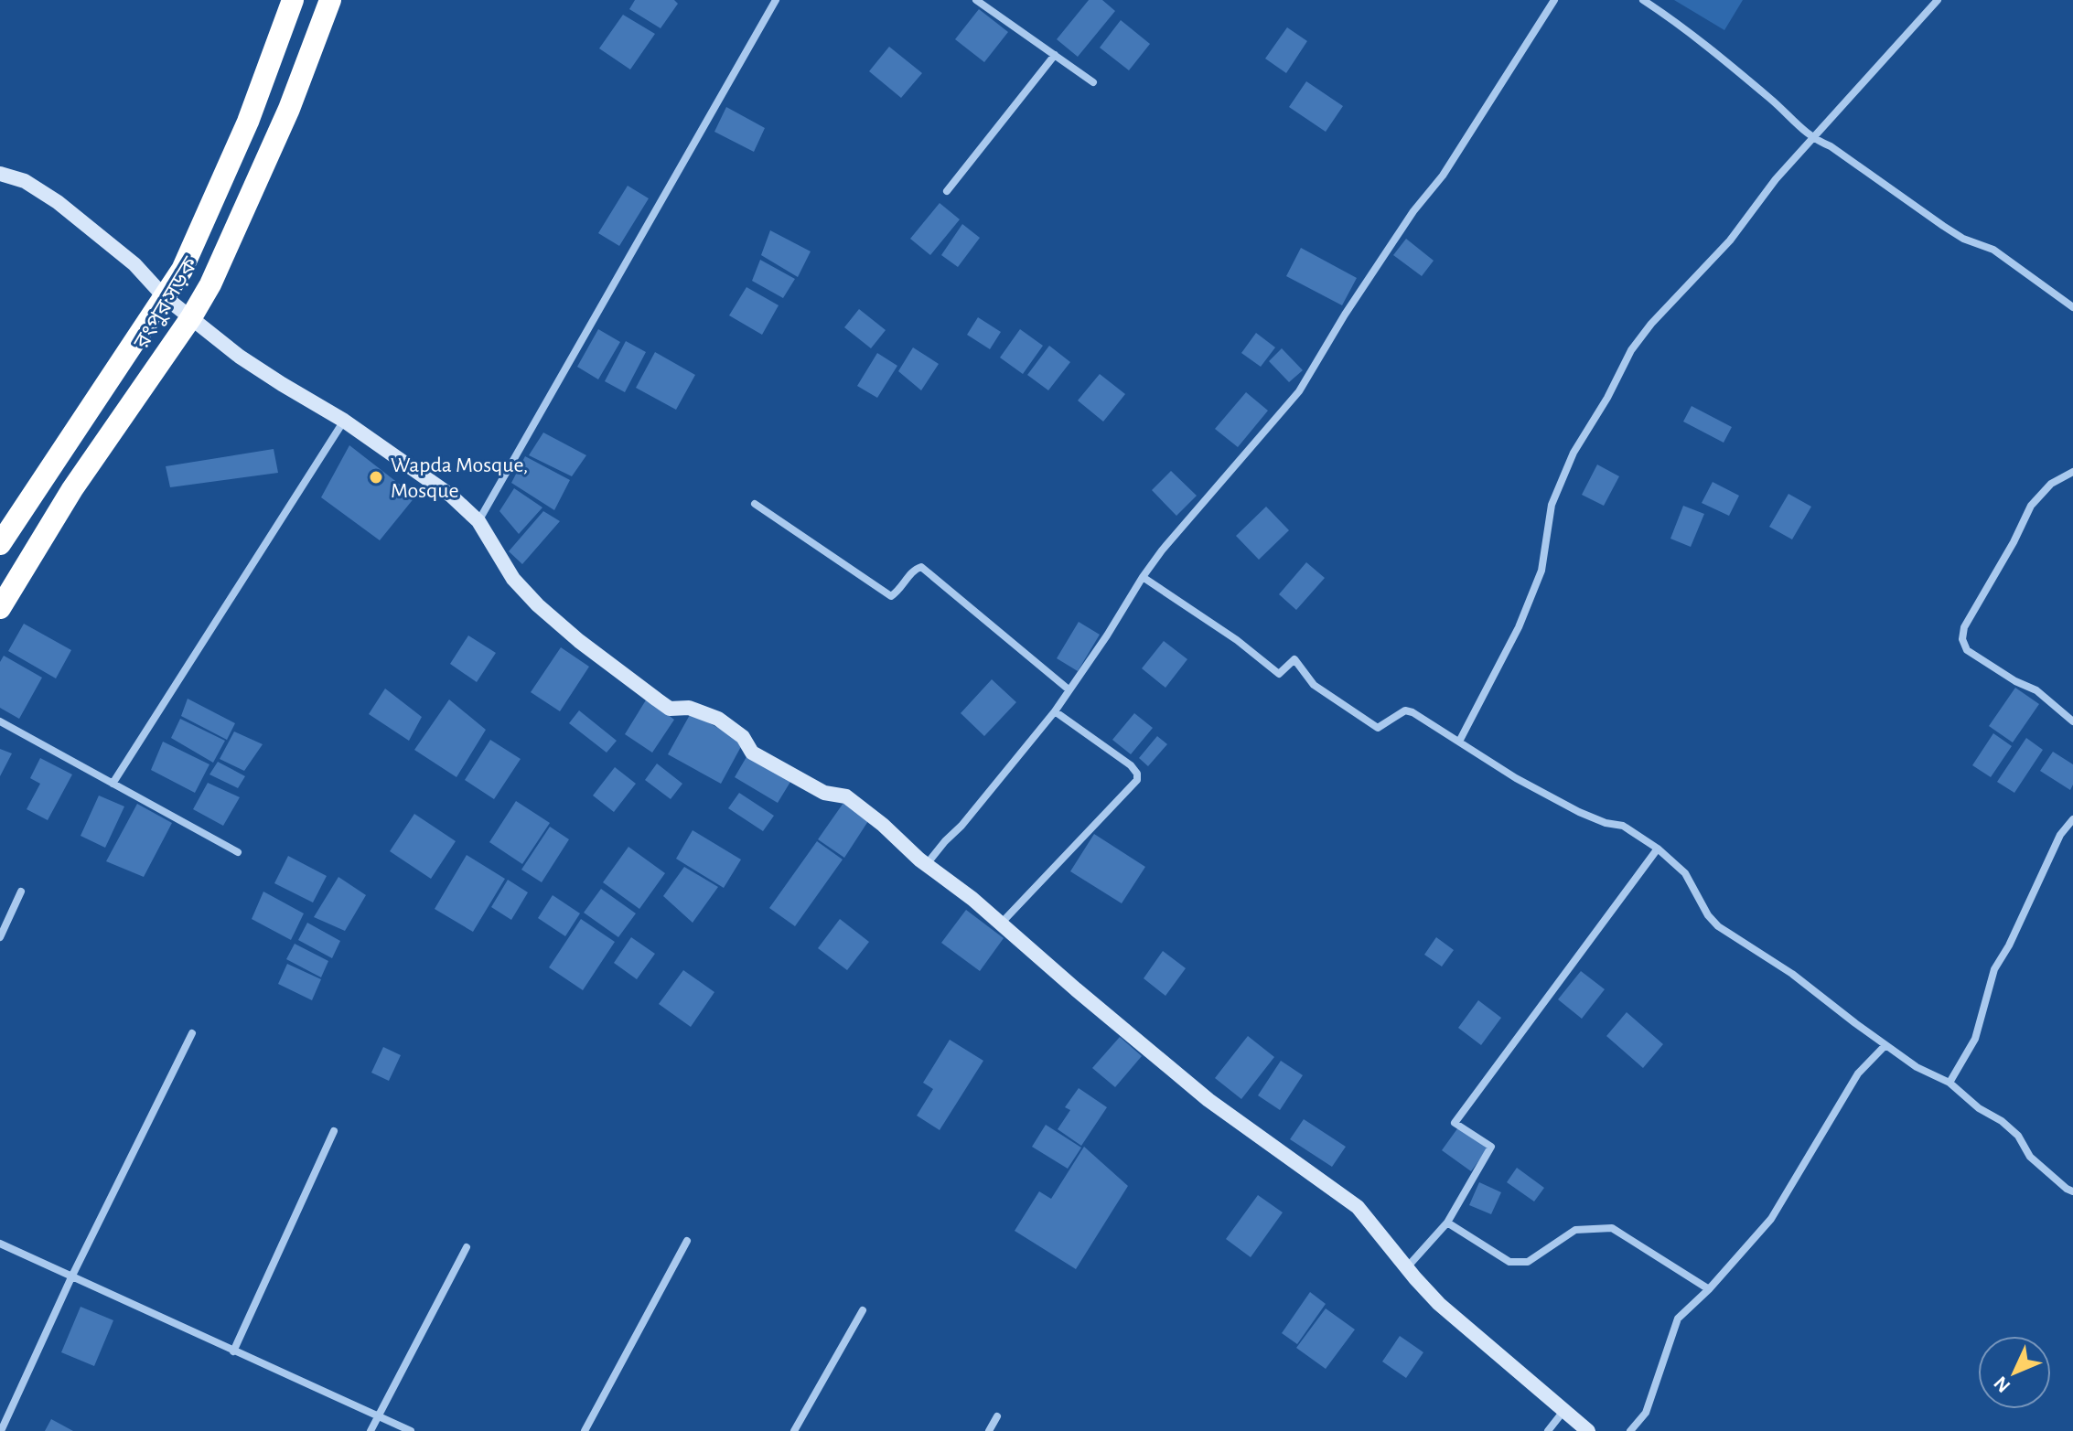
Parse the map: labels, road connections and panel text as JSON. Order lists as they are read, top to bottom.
{
  "streets": {
    "highway": ["রংপুর সড়ক"]
  },
  "places": ["Wapda Mosque, Mosque"],
  "north": "bottom left"
}
